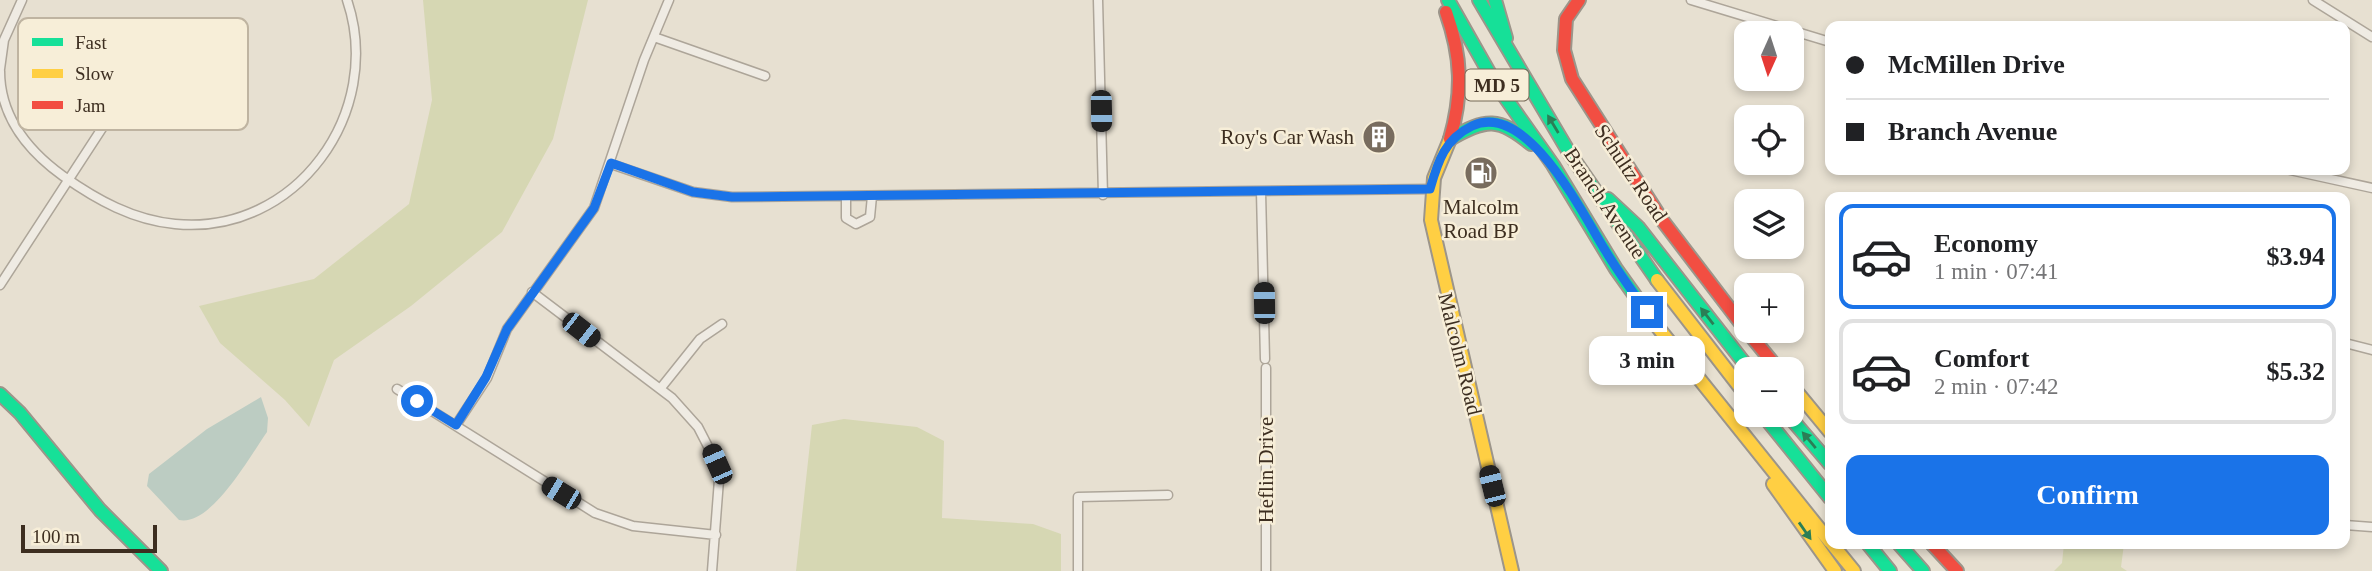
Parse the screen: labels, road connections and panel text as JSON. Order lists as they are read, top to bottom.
{
  "streets": {
    "main road": [
      "MD 5",
      "Schultz Road",
      "Branch Avenue",
      "Malcolm Road"
    ],
    "street": ["Heflin Drive"]
  },
  "places": {
    "building": ["Roy's Car Wash"],
    "fuel station": ["Malcolm Road BP"]
  },
  "legend": ["Fast", "Slow", "Jam"],
  "scale_bar": "100 m",
  "north": "bottom",
  "page": {
    "map_buttons": ["+", "−"],
    "banner": ["McMillen Drive", "Branch Avenue"],
    "list": [
      {
        "name": "Economy",
        "note": "1 min · 07:41",
        "value": "$3.94"
      },
      {
        "name": "Comfort",
        "note": "2 min · 07:42",
        "value": "$5.32"
      }
    ],
    "bubble": "3 min",
    "buttons": "Confirm",
    "scale": "100 m"
  }
}
